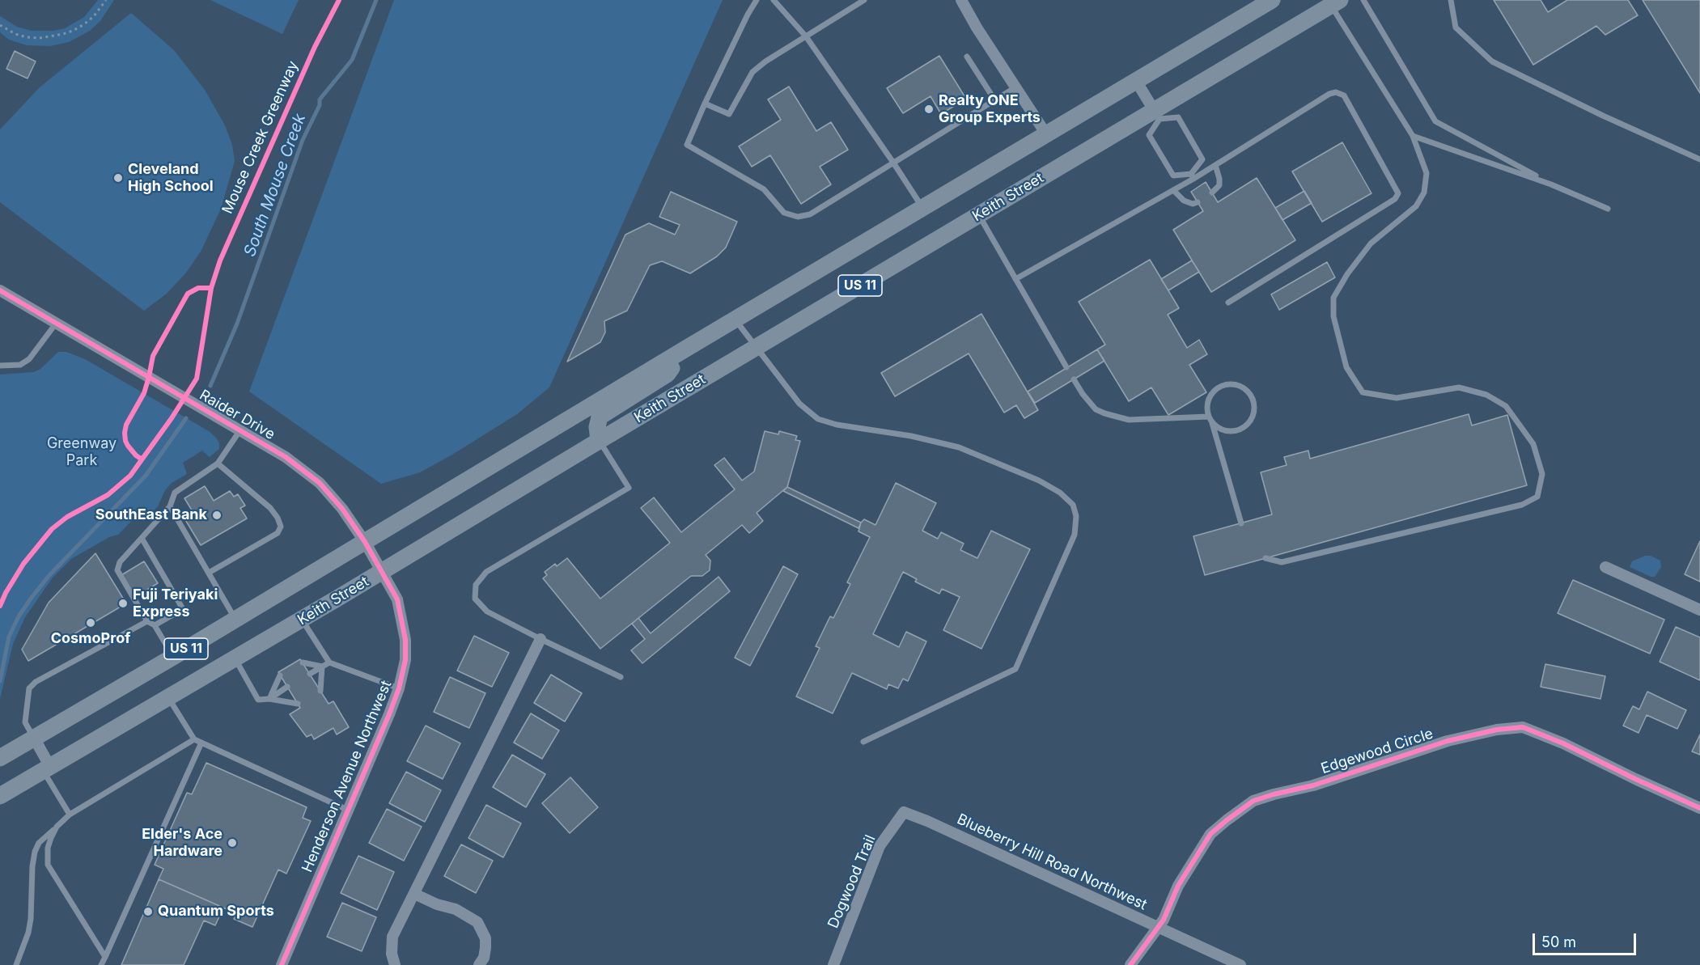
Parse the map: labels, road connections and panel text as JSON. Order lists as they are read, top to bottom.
{
  "streets": {
    "main road": ["Keith Street", "US 11"],
    "street": [
      "Raider Drive",
      "Edgewood Circle",
      "Henderson Avenue Northwest",
      "Blueberry Hill Road Northwest",
      "Dogwood Trail"
    ],
    "cycle path": ["Mouse Creek Greenway"]
  },
  "crossings": [
    ["Keith Street", "Henderson Avenue Northwest"],
    ["US 11", "Raider Drive"],
    ["US 11", "Henderson Avenue Northwest"],
    ["Raider Drive", "Henderson Avenue Northwest"],
    ["Edgewood Circle", "Blueberry Hill Road Northwest"],
    ["Blueberry Hill Road Northwest", "Dogwood Trail"]
  ],
  "water": ["South Mouse Creek"],
  "parks": ["Greenway Park"],
  "places": [
    "Realty ONE Group Experts",
    "Cleveland High School",
    "SouthEast Bank",
    "Fuji Teriyaki Express",
    "CosmoProf",
    "Elder's Ace Hardware",
    "Quantum Sports"
  ],
  "scale_bar": "50 m"
}
